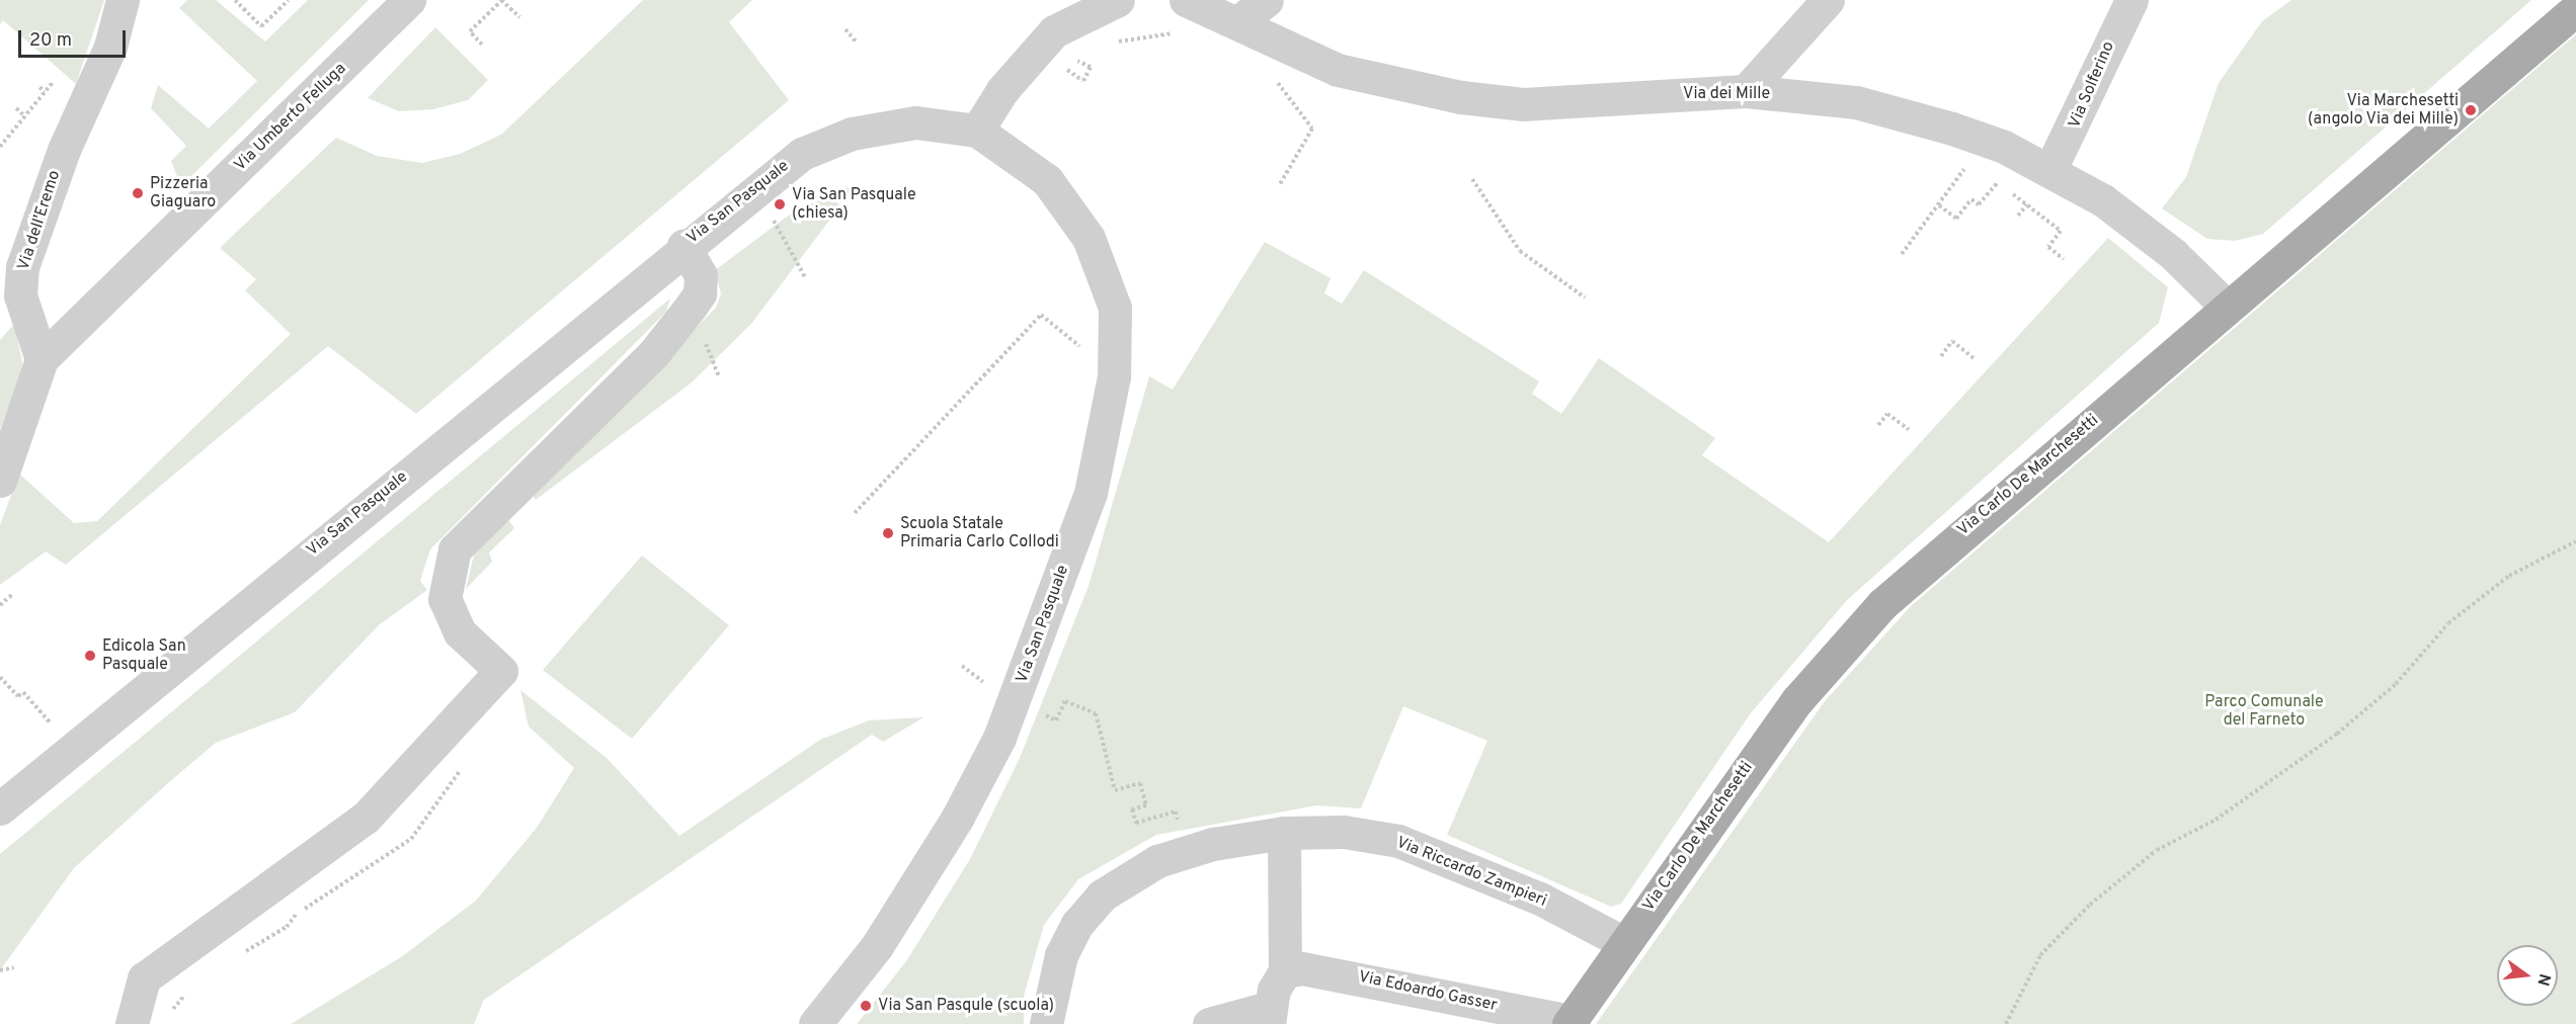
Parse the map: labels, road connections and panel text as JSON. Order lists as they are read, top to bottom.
{
  "streets": {
    "main road": ["Via Carlo De Marchesetti"],
    "street": [
      "Via Solferino",
      "Via dei Mille",
      "Via Umberto Felluga",
      "Via San Pasquale",
      "Via dell'Eremo",
      "Via Riccardo Zampieri",
      "Via Edoardo Gasser"
    ]
  },
  "crossings": [
    ["Via Solferino", "Via dei Mille"],
    ["Via dei Mille", "Via Carlo De Marchesetti"],
    ["Via Umberto Felluga", "Via dell'Eremo"],
    ["Via Carlo De Marchesetti", "Via Riccardo Zampieri"],
    ["Via Carlo De Marchesetti", "Via Edoardo Gasser"]
  ],
  "parks": ["Parco Comunale del Farneto"],
  "places": [
    "Via Marchesetti (angolo Via dei Mille)",
    "Pizzeria Giaguaro",
    "Via San Pasquale (chiesa)",
    "Scuola Statale Primaria Carlo Collodi",
    "Edicola San Pasquale",
    "Via San Pasqule (scuola)"
  ],
  "scale_bar": "20 m",
  "north": "right"
}
